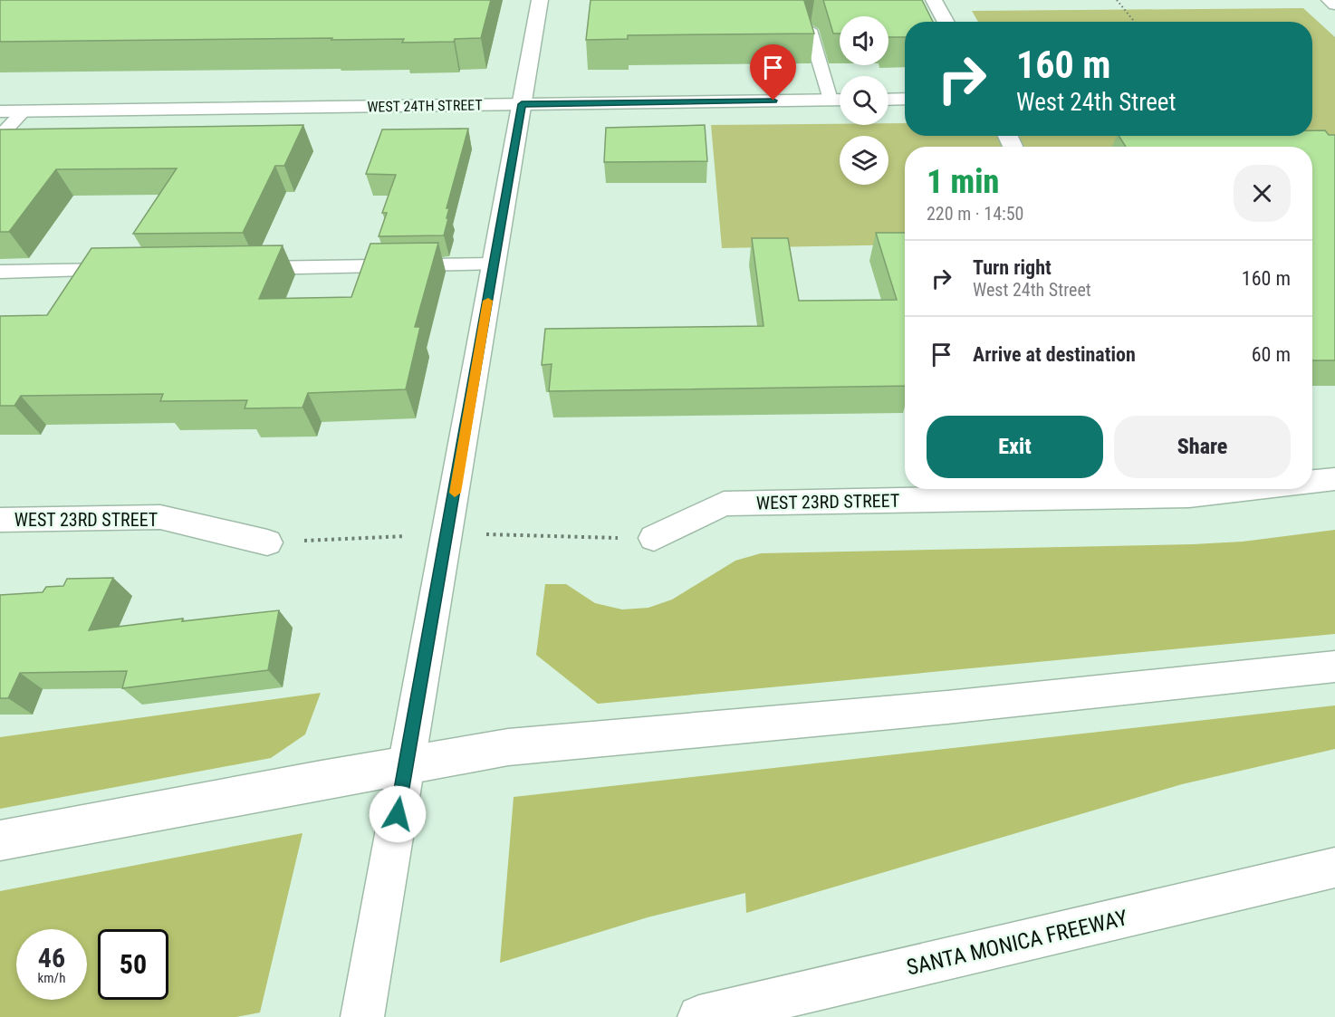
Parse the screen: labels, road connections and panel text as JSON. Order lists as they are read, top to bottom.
{
  "streets": {
    "main road": ["WEST 24TH STREET", "WEST 23RD STREET", "SANTA MONICA FREEWAY"]
  },
  "page": {
    "turn": ["160 m", "West 24th Street"],
    "heading": ["1 min", "220 m · 14:50"],
    "list": [
      {
        "name": "Turn right",
        "note": "West 24th Street",
        "value": "160 m"
      },
      {
        "name": "Arrive at destination",
        "value": "60 m"
      }
    ],
    "buttons": ["Exit", "Share"],
    "speed": "46 km/h",
    "limit": "50"
  }
}
